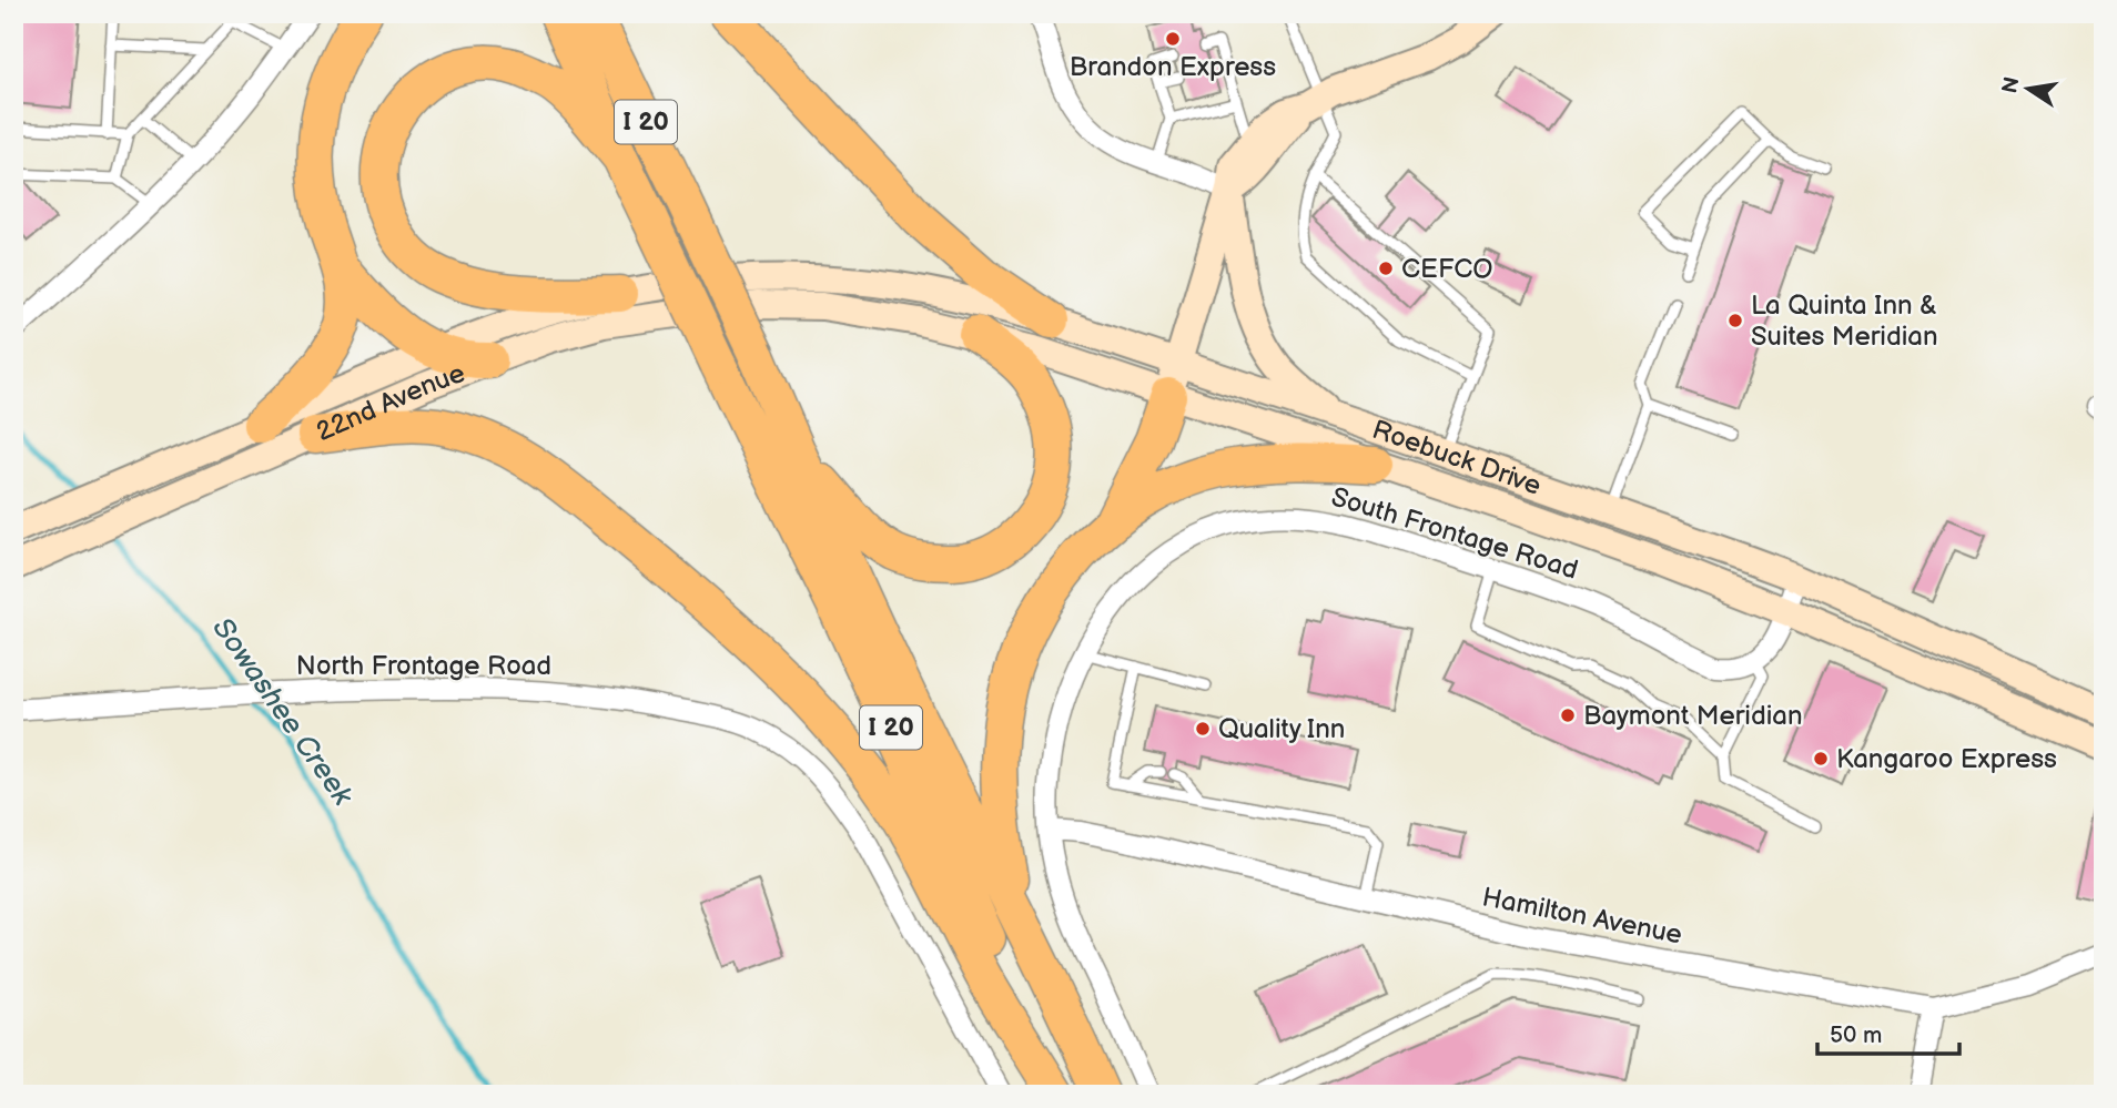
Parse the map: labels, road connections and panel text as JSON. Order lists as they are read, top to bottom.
{
  "streets": {
    "highway": ["I 20"],
    "main road": ["22nd Avenue", "Roebuck Drive"],
    "street": ["South Frontage Road", "North Frontage Road", "Hamilton Avenue"]
  },
  "crossings": [
    ["22nd Avenue", "Roebuck Drive"],
    ["South Frontage Road", "Hamilton Avenue"]
  ],
  "water": ["Sowashee Creek"],
  "places": [
    "Brandon Express",
    "CEFCO",
    "La Quinta Inn & Suites Meridian",
    "Baymont Meridian",
    "Quality Inn",
    "Kangaroo Express"
  ],
  "scale_bar": "50 m",
  "north": "left"
}
